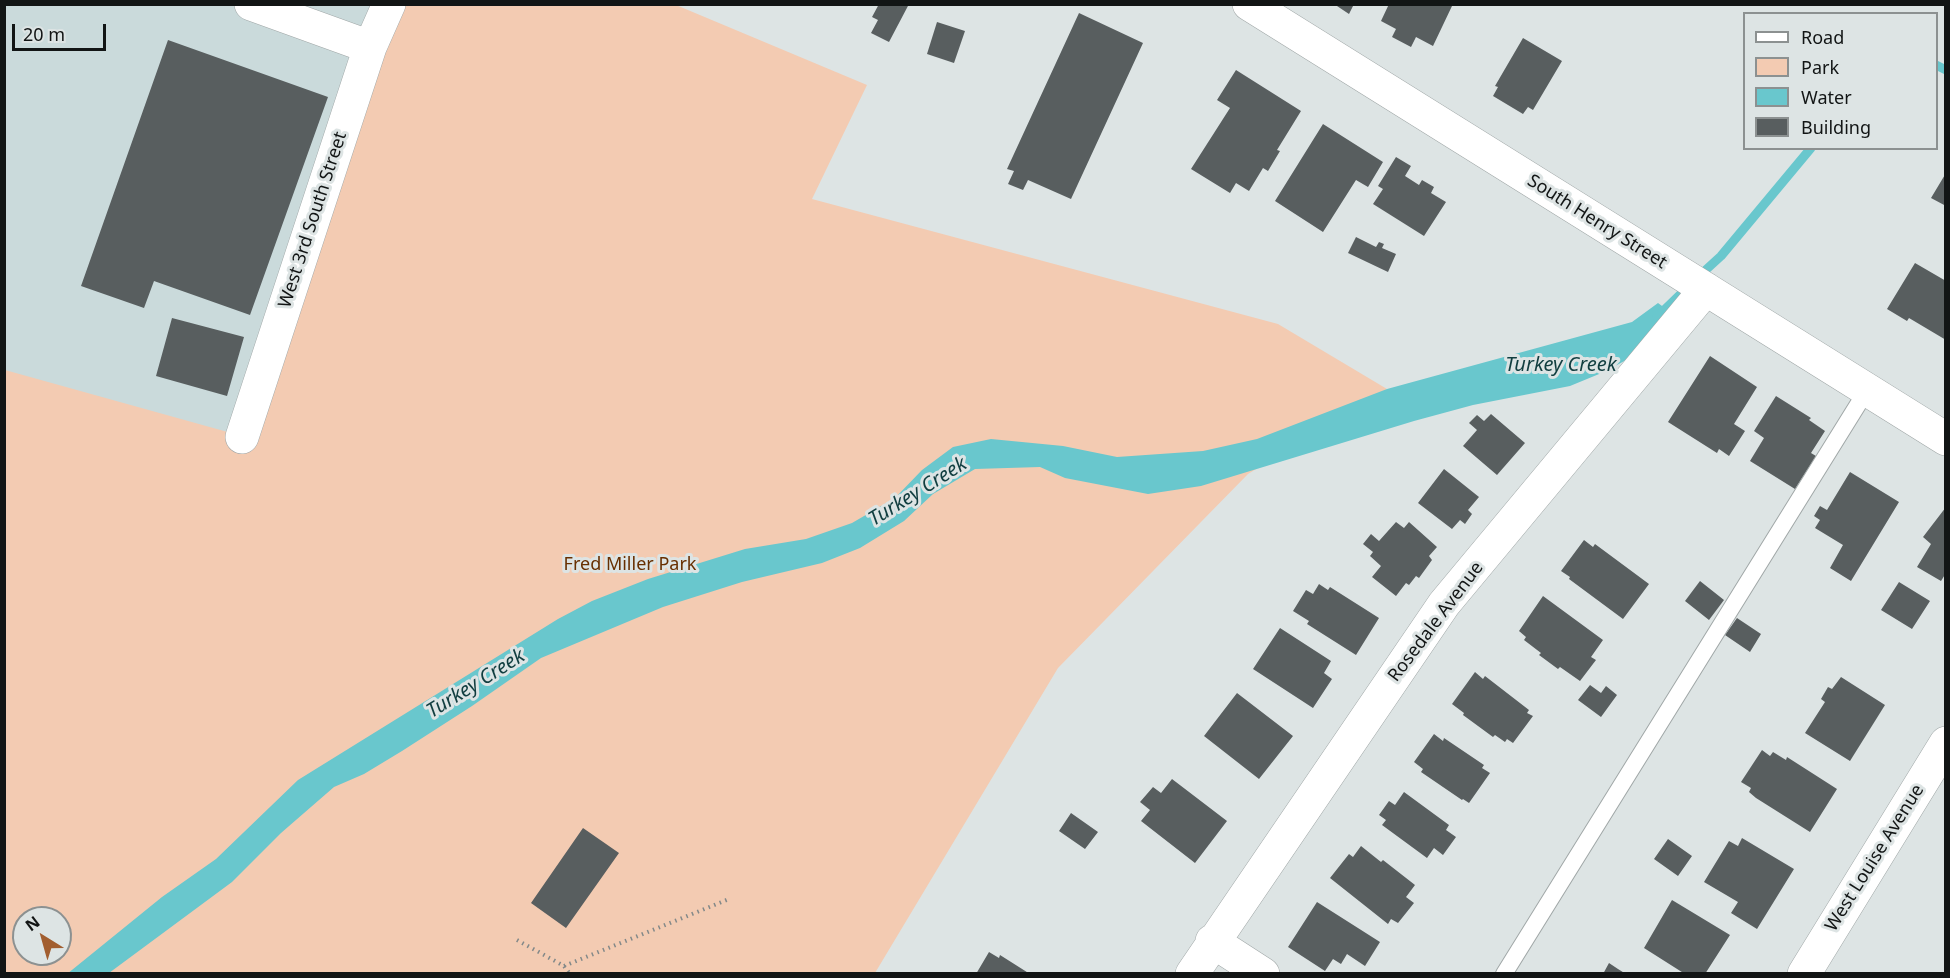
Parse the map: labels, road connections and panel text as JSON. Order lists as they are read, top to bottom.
{
  "streets": {
    "street": [
      "West 3rd South Street",
      "South Henry Street",
      "Rosedale Avenue",
      "West Louise Avenue"
    ]
  },
  "crossings": [
    ["South Henry Street", "Rosedale Avenue"]
  ],
  "water": ["Turkey Creek"],
  "parks": ["Fred Miller Park"],
  "legend": [
    "Road",
    "Park",
    "Water",
    "Building"
  ],
  "scale_bar": "20 m",
  "north": "top left"
}
